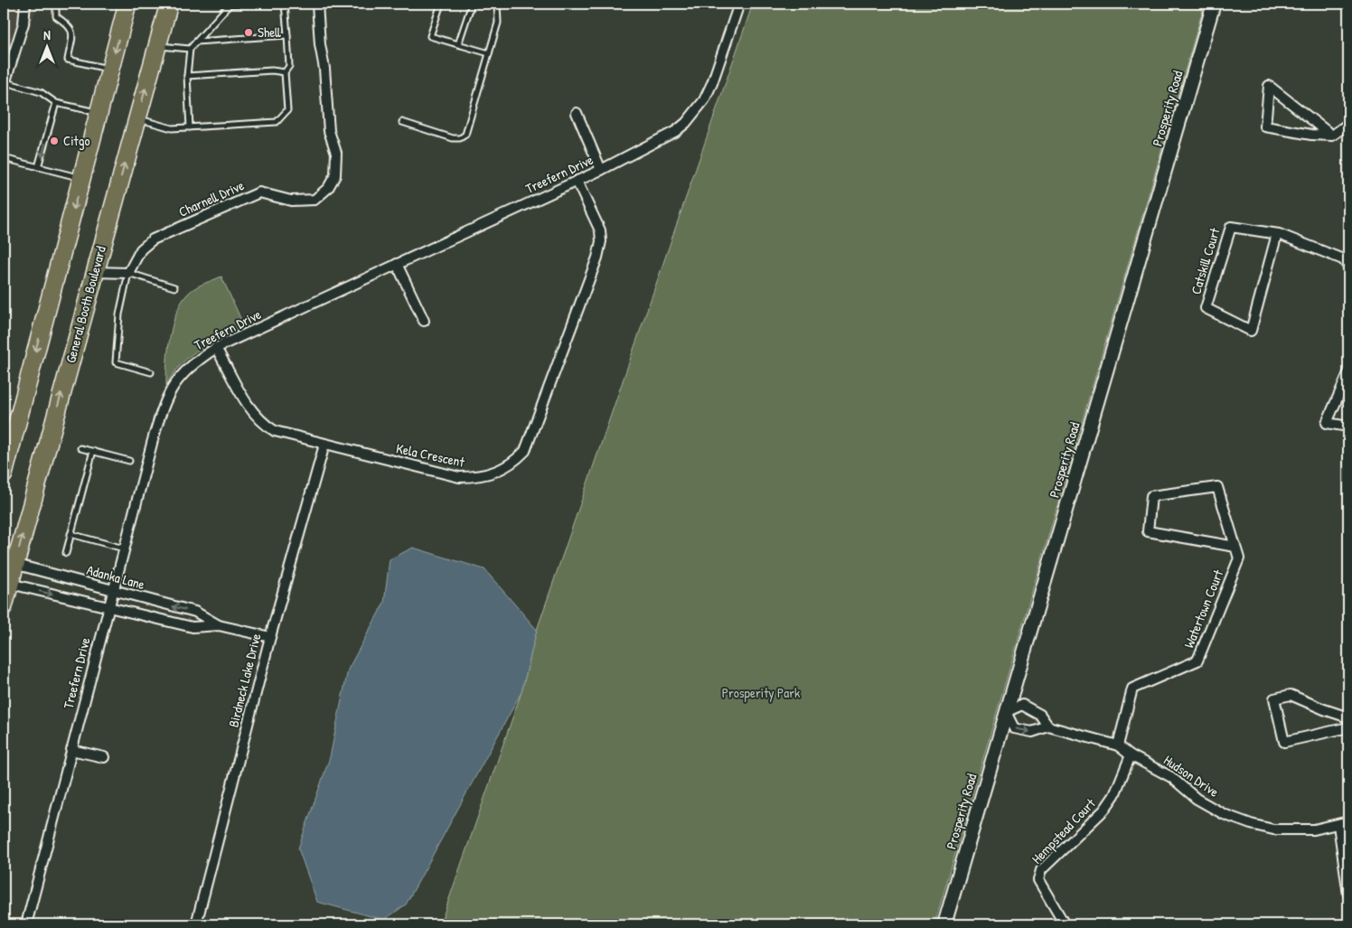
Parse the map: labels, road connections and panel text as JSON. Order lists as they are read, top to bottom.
{
  "streets": {
    "highway": ["General Booth Boulevard"],
    "street": [
      "Prosperity Road",
      "Treefern Drive",
      "Charnell Drive",
      "Catskill Court",
      "Kela Crescent",
      "Adanka Lane",
      "Watertown Court",
      "Birdneck Lake Drive",
      "Hudson Drive",
      "Hempstead Court"
    ]
  },
  "crossings": [
    ["Prosperity Road", "Hudson Drive"],
    ["Treefern Drive", "Kela Crescent"],
    ["Treefern Drive", "Adanka Lane"],
    ["General Booth Boulevard", "Adanka Lane"],
    ["Kela Crescent", "Birdneck Lake Drive"],
    ["Adanka Lane", "Birdneck Lake Drive"],
    ["Watertown Court", "Hudson Drive"],
    ["Hudson Drive", "Hempstead Court"]
  ],
  "parks": ["Prosperity Park"],
  "places": ["Shell", "Citgo"],
  "north": "top"
}
